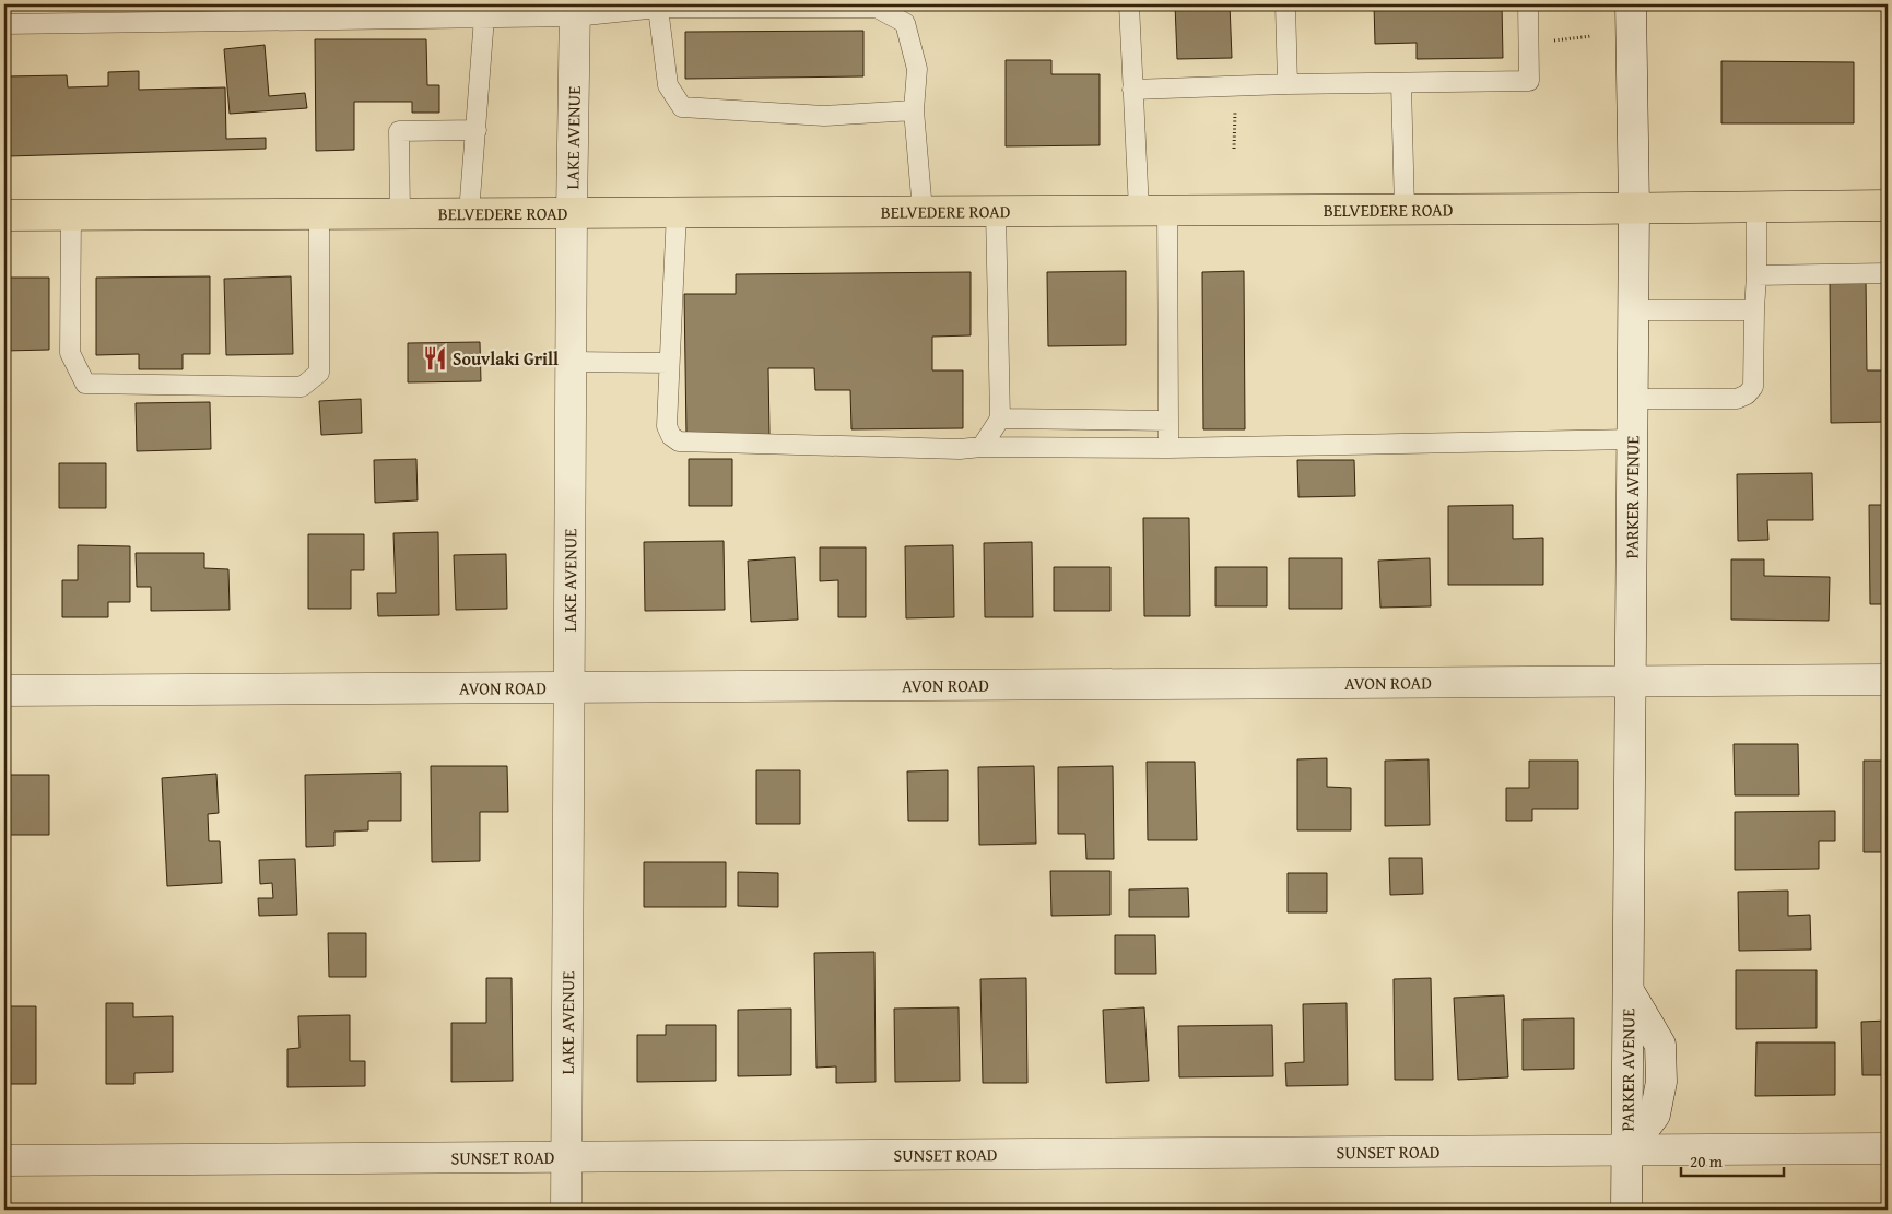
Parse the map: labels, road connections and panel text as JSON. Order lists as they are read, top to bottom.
{
  "streets": {
    "main road": ["BELVEDERE ROAD"],
    "street": [
      "LAKE AVENUE",
      "PARKER AVENUE",
      "AVON ROAD",
      "SUNSET ROAD"
    ]
  },
  "crossings": [
    ["LAKE AVENUE", "BELVEDERE ROAD"],
    ["LAKE AVENUE", "AVON ROAD"],
    ["LAKE AVENUE", "SUNSET ROAD"],
    ["BELVEDERE ROAD", "PARKER AVENUE"],
    ["PARKER AVENUE", "AVON ROAD"],
    ["PARKER AVENUE", "SUNSET ROAD"]
  ],
  "places": {
    "restaurant": ["Souvlaki Grill"]
  },
  "scale_bar": "20 m"
}
